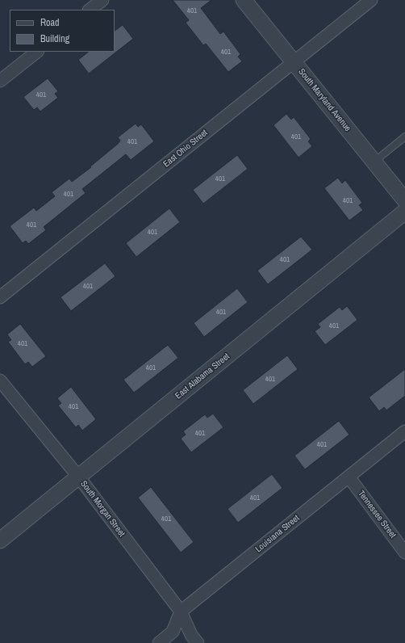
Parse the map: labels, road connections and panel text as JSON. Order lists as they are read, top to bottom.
{
  "streets": {
    "street": [
      "South Maryland Avenue",
      "East Ohio Street",
      "East Alabama Street",
      "South Morgan Street",
      "Tennessee Street",
      "Louisiana Street"
    ]
  },
  "crossings": [
    ["South Maryland Avenue", "East Ohio Street"],
    ["East Alabama Street", "South Morgan Street"],
    ["South Morgan Street", "Louisiana Street"],
    ["Tennessee Street", "Louisiana Street"]
  ],
  "house_numbers": [
    "401",
    "401",
    "401",
    "401",
    "401",
    "401",
    "401",
    "401",
    "401",
    "401",
    "401",
    "401",
    "401",
    "401",
    "401",
    "401",
    "401",
    "401",
    "401",
    "401",
    "401",
    "401"
  ],
  "legend": ["Road", "Building"]
}
